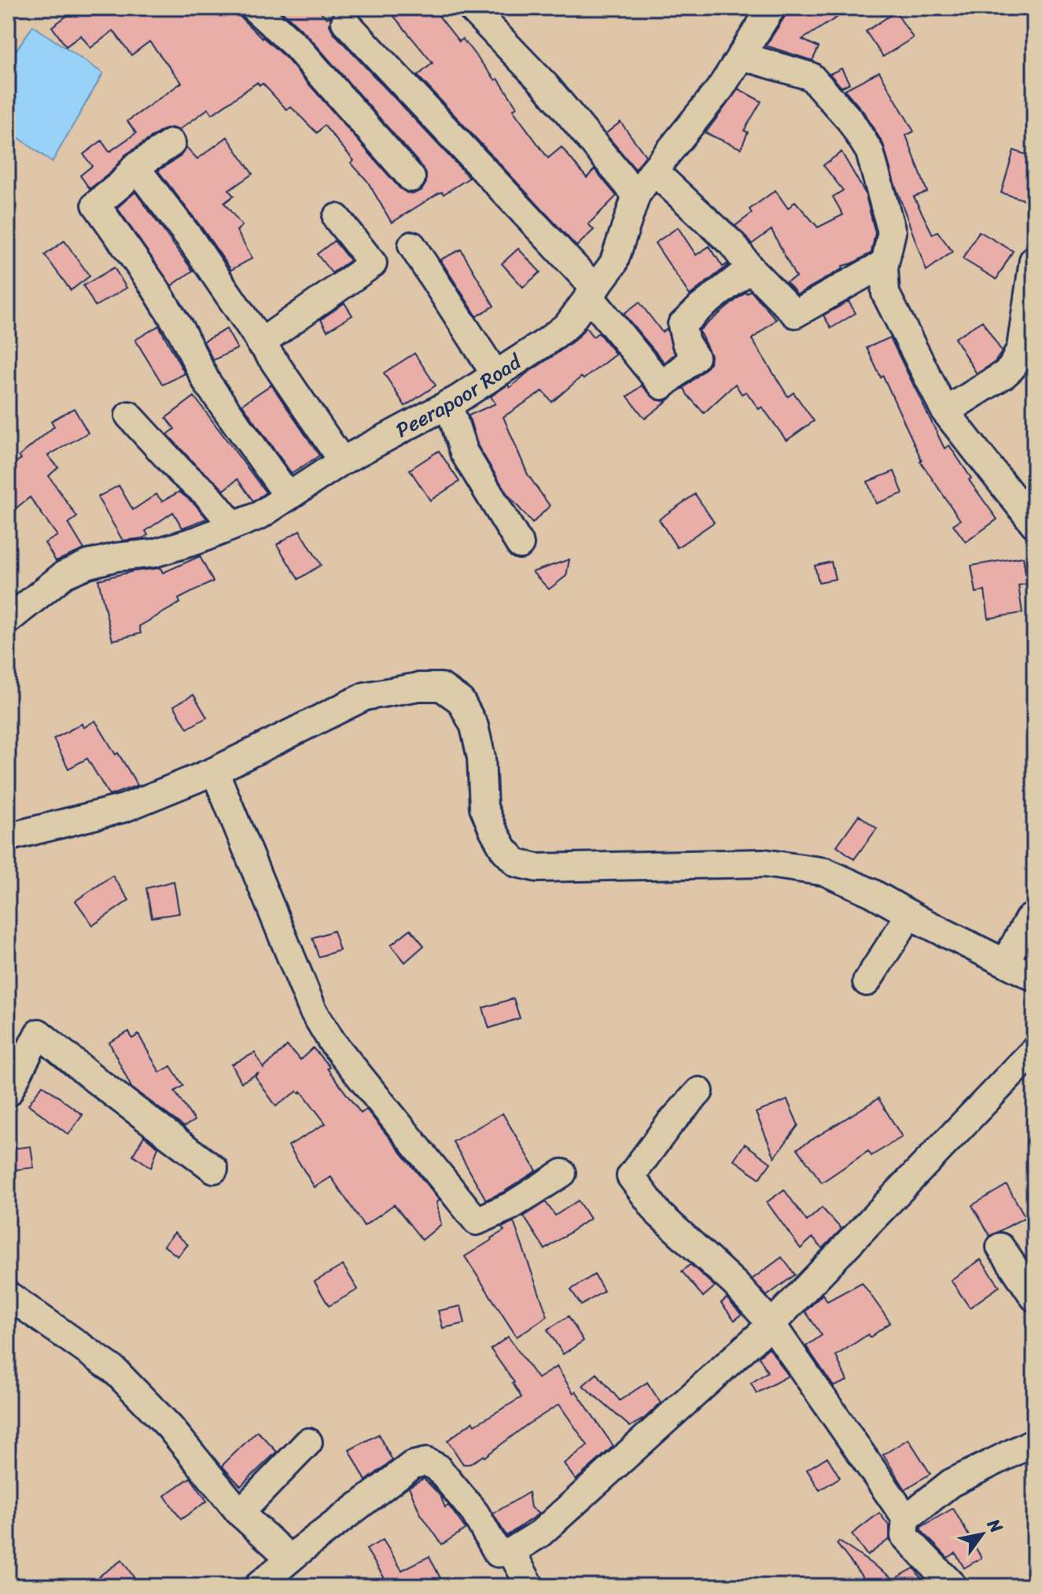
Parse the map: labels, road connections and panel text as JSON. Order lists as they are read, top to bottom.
{
  "streets": {
    "street": ["Peerapoor Road"]
  },
  "north": "top right"
}
